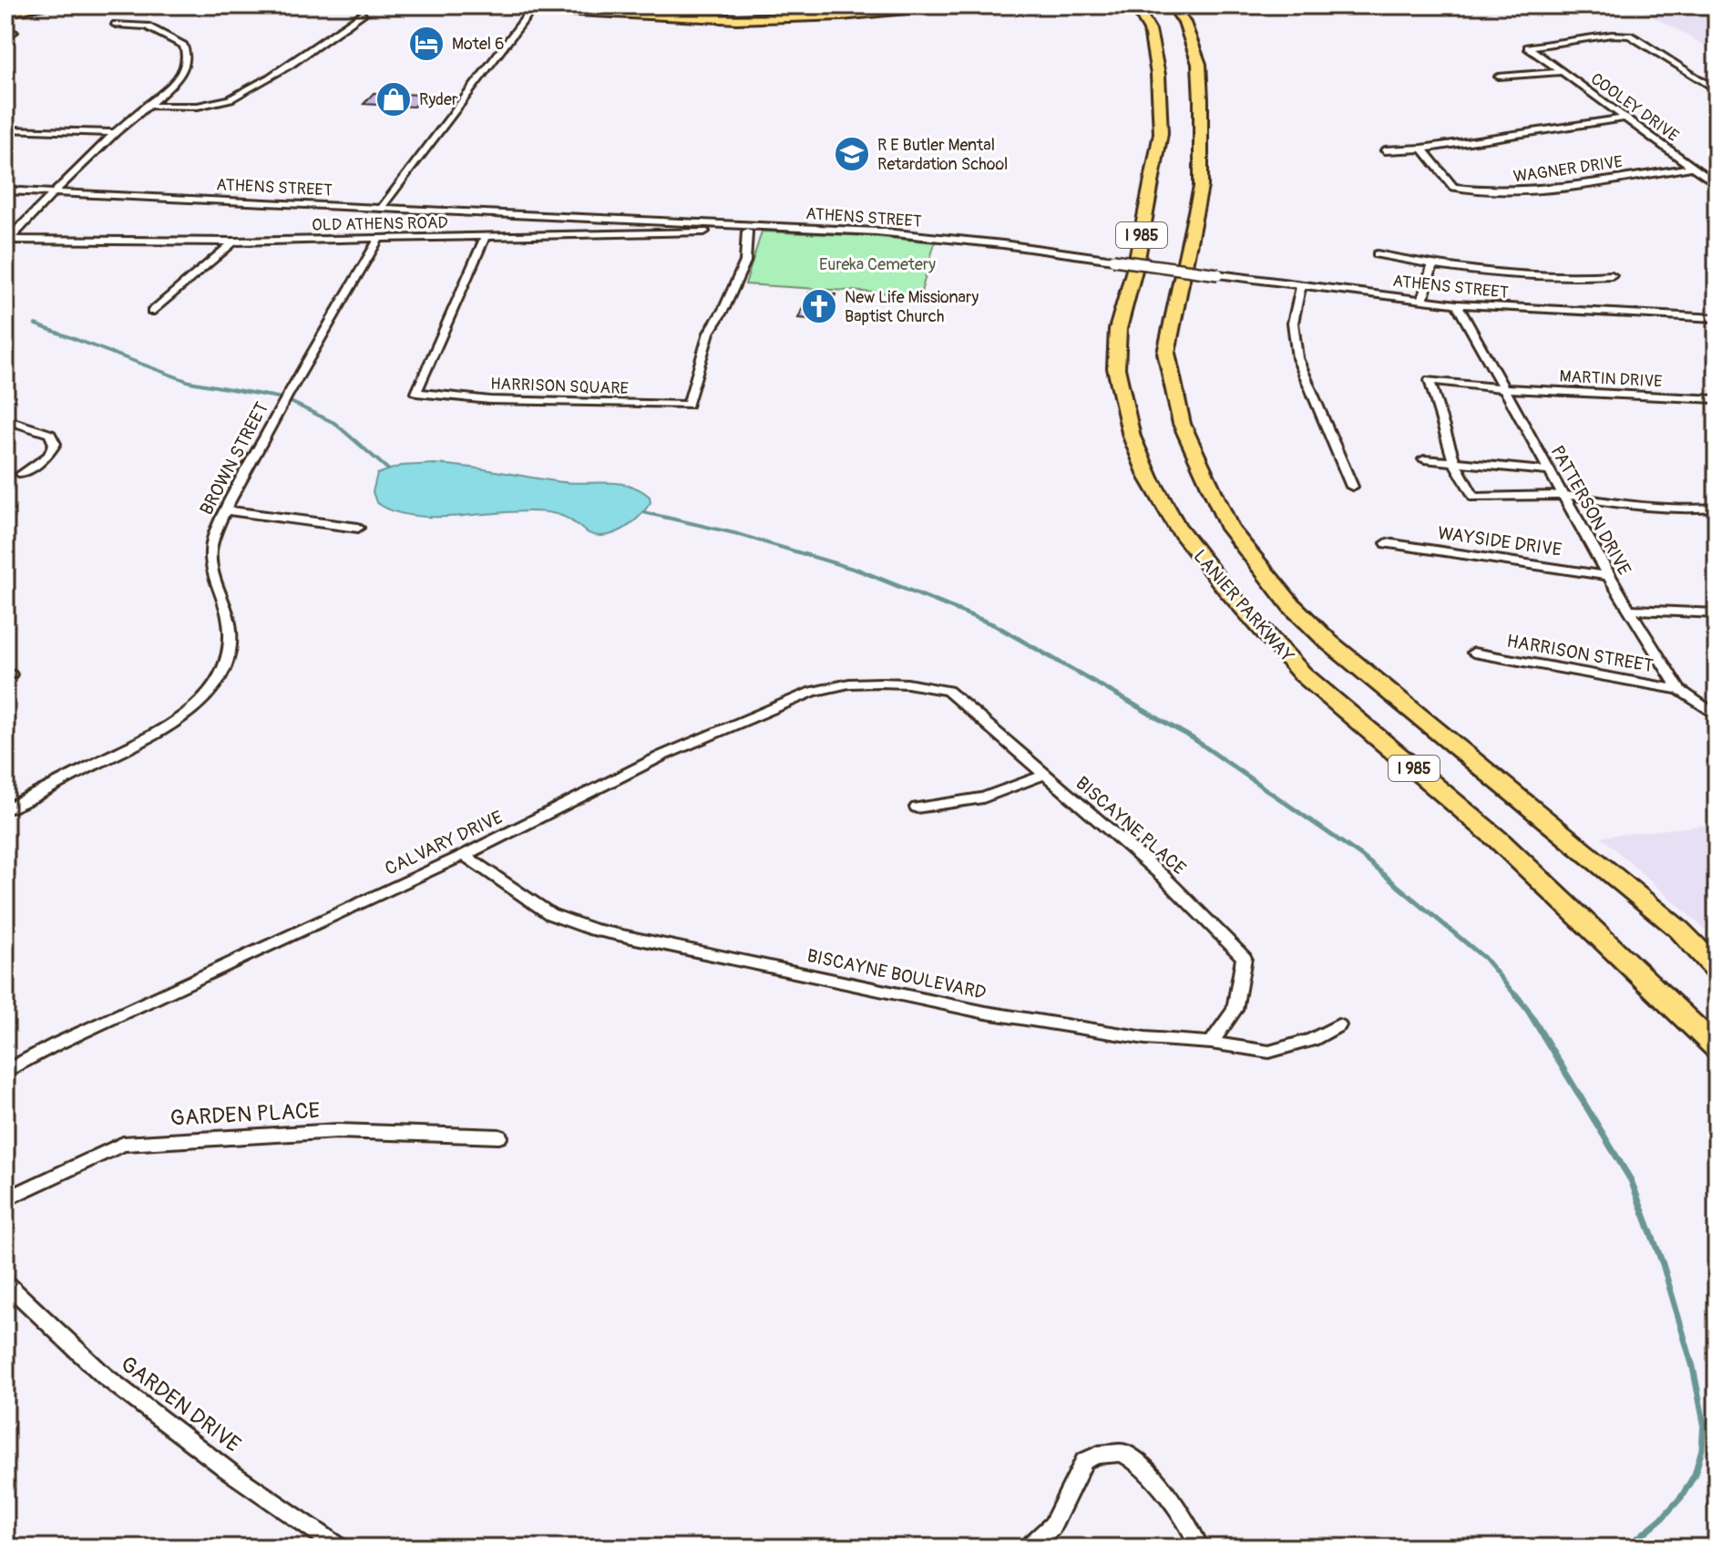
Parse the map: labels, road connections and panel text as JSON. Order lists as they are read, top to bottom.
{
  "streets": {
    "highway": ["I 985", "LANIER PARKWAY"],
    "street": [
      "COOLEY DRIVE",
      "WAGNER DRIVE",
      "ATHENS STREET",
      "OLD ATHENS ROAD",
      "MARTIN DRIVE",
      "HARRISON SQUARE",
      "BROWN STREET",
      "PATTERSON DRIVE",
      "WAYSIDE DRIVE",
      "HARRISON STREET",
      "BISCAYNE PLACE",
      "CALVARY DRIVE",
      "BISCAYNE BOULEVARD",
      "GARDEN PLACE",
      "GARDEN DRIVE"
    ]
  },
  "crossings": [
    ["COOLEY DRIVE", "WAGNER DRIVE"],
    ["ATHENS STREET", "OLD ATHENS ROAD"],
    ["ATHENS STREET", "HARRISON SQUARE"],
    ["ATHENS STREET", "PATTERSON DRIVE"],
    ["OLD ATHENS ROAD", "HARRISON SQUARE"],
    ["OLD ATHENS ROAD", "BROWN STREET"],
    ["MARTIN DRIVE", "PATTERSON DRIVE"],
    ["PATTERSON DRIVE", "WAYSIDE DRIVE"],
    ["PATTERSON DRIVE", "HARRISON STREET"],
    ["BISCAYNE PLACE", "CALVARY DRIVE"],
    ["BISCAYNE PLACE", "BISCAYNE BOULEVARD"],
    ["CALVARY DRIVE", "BISCAYNE BOULEVARD"]
  ],
  "parks": ["Eureka Cemetery"],
  "places": {
    "hotel": ["Motel 6"],
    "shop": ["Ryder"],
    "school or university": ["R E Butler Mental Retardation School"],
    "church": ["New Life Missionary Baptist Church"]
  }
}
